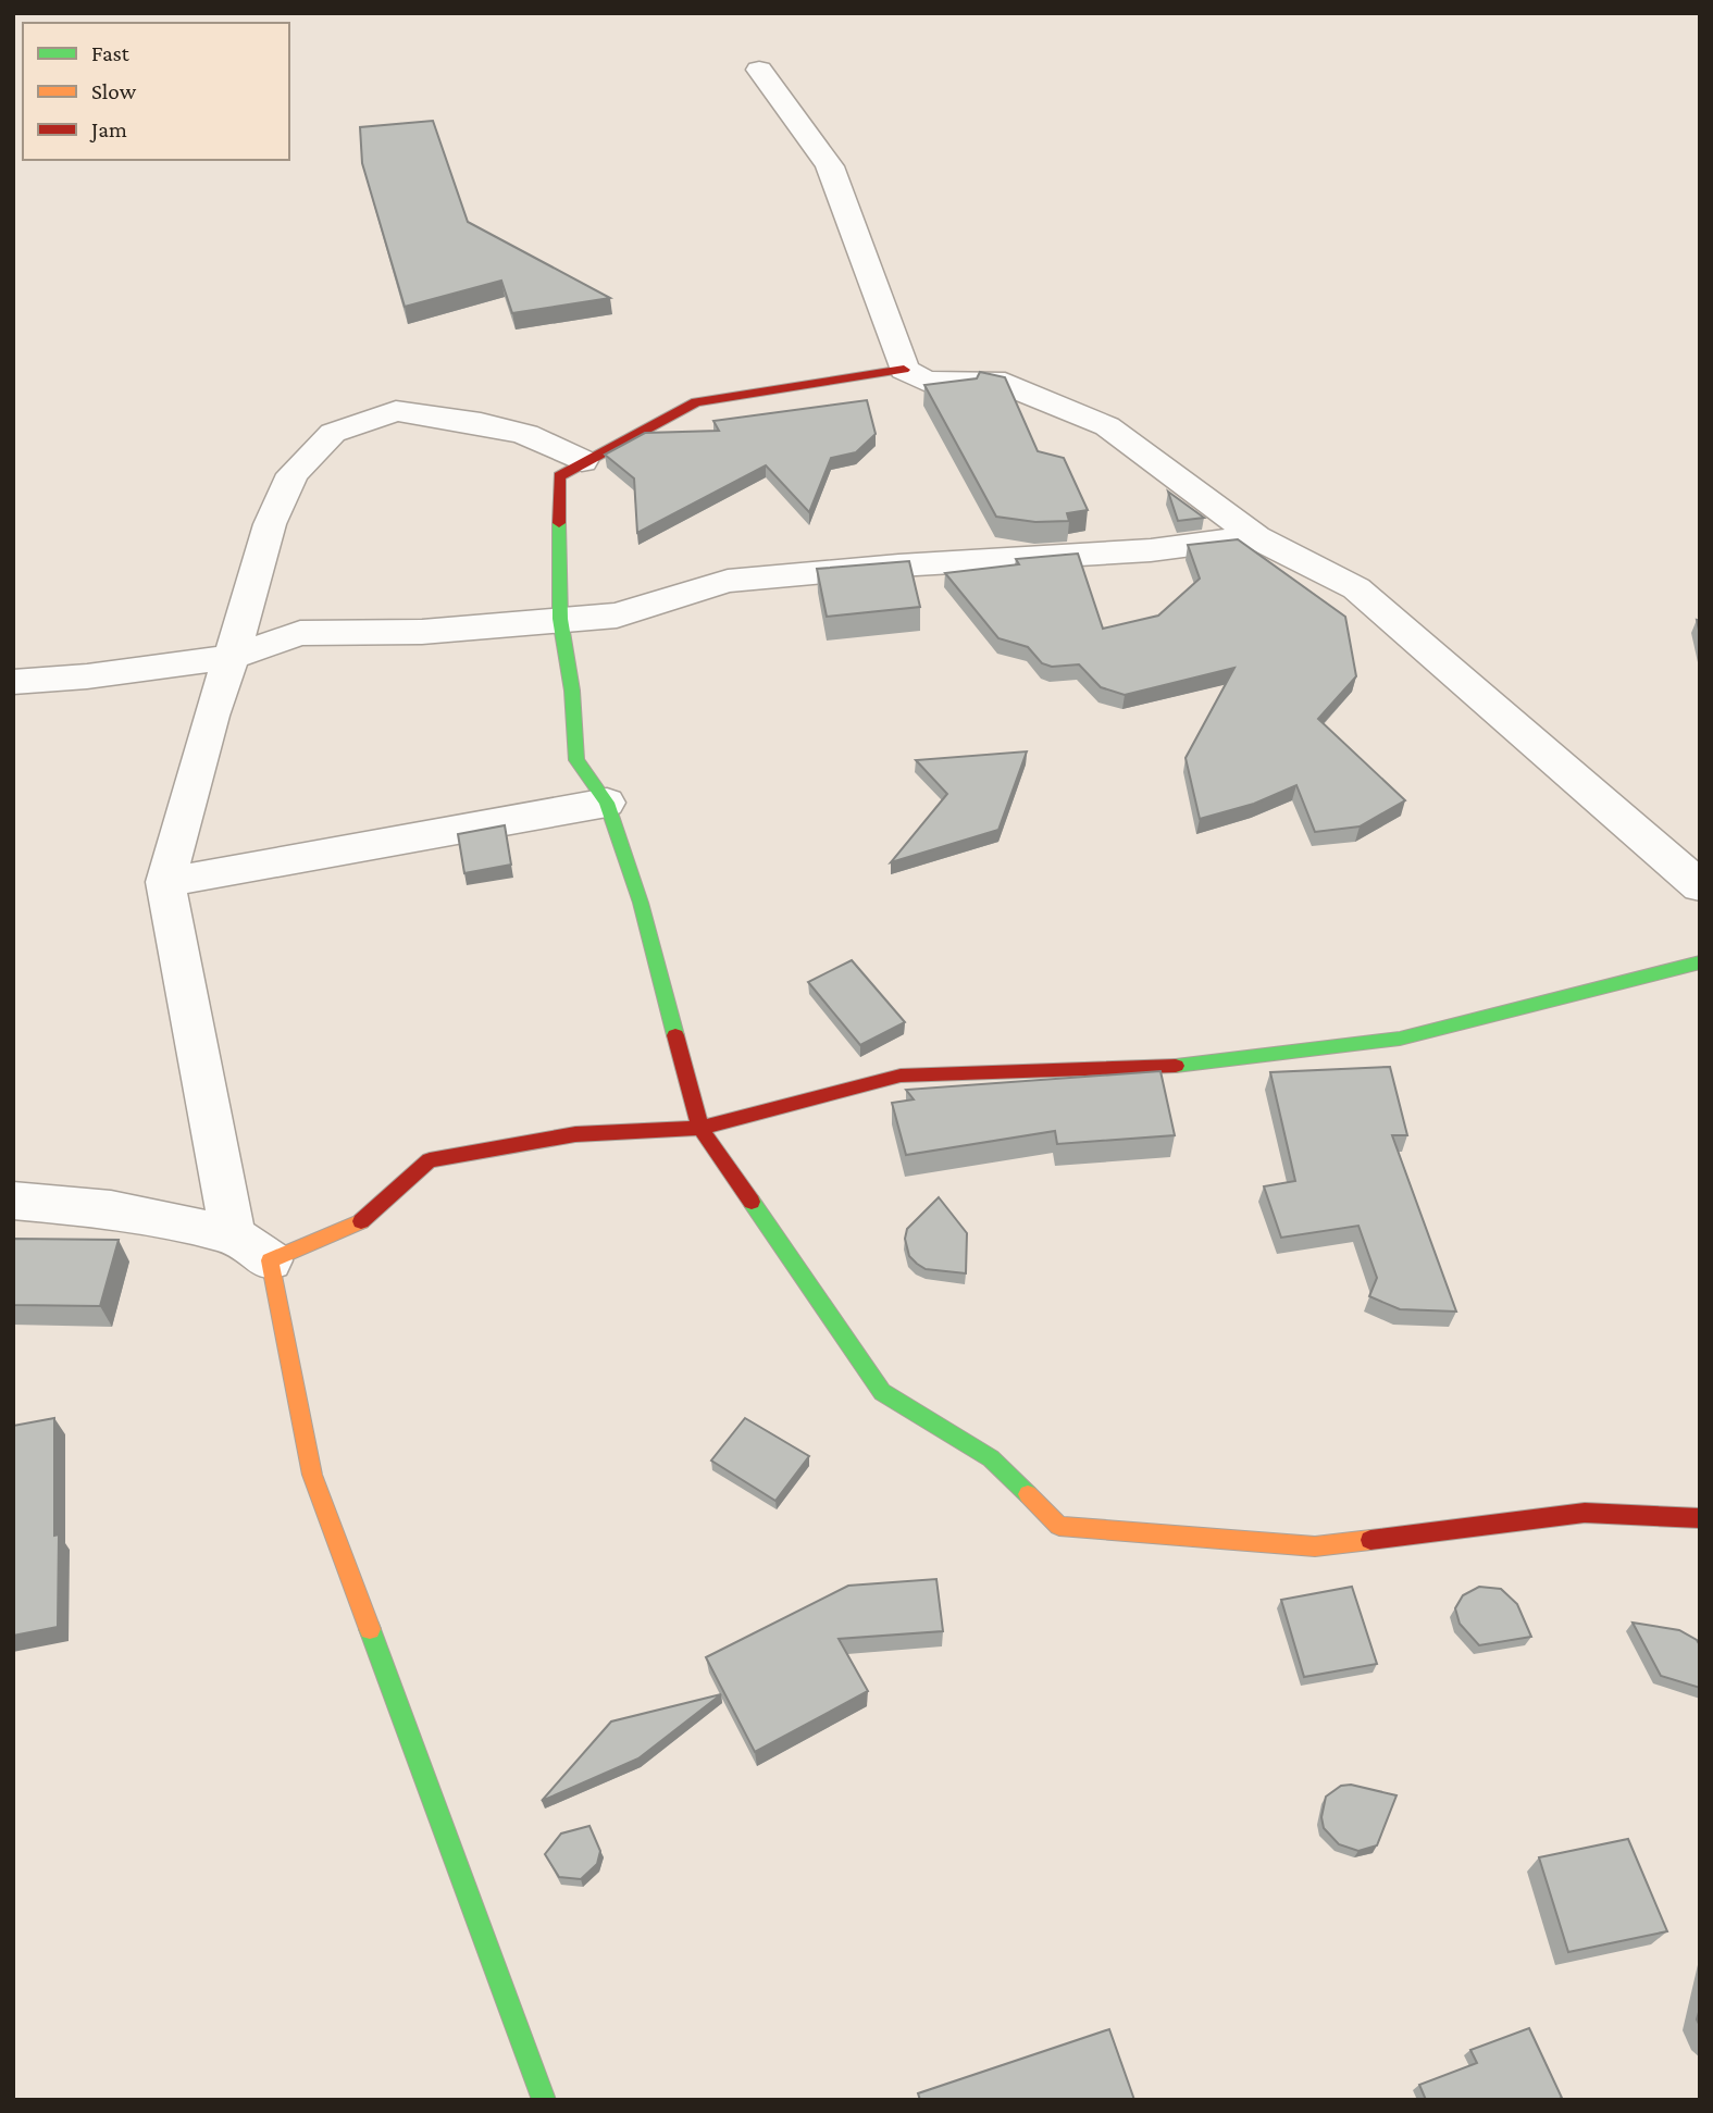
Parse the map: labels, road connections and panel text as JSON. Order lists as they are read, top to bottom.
{
  "legend": ["Fast", "Slow", "Jam"]
}
